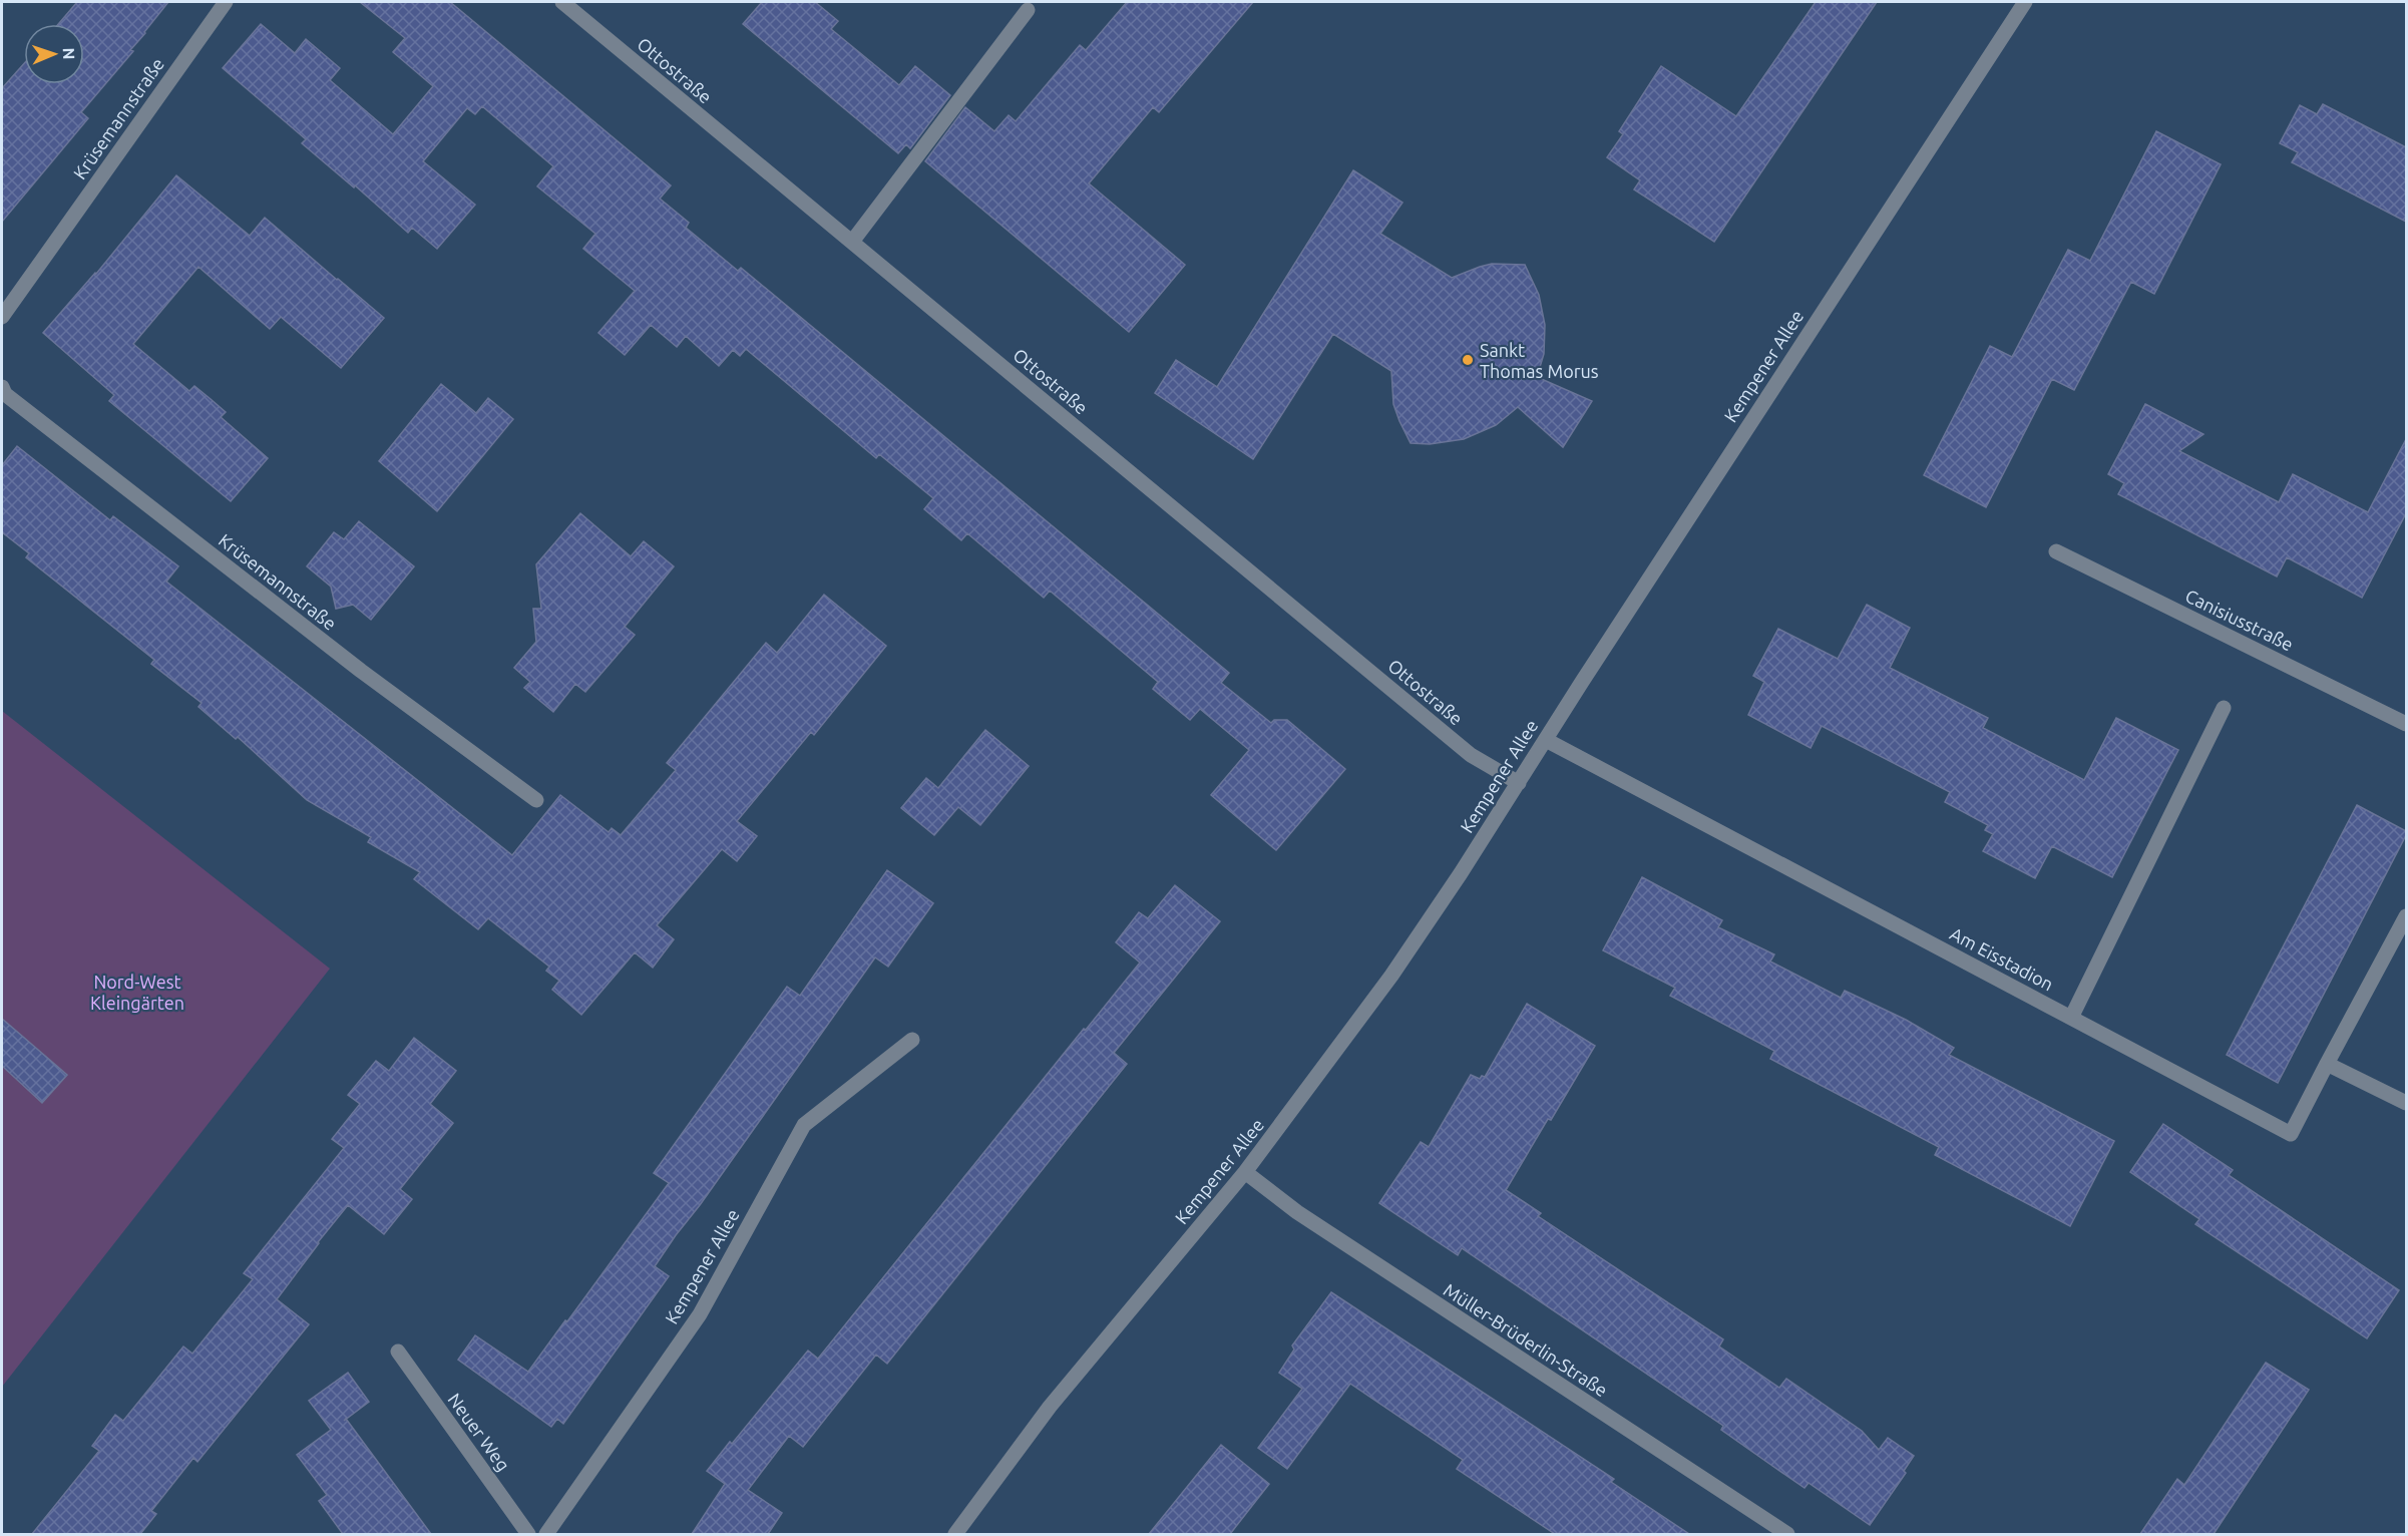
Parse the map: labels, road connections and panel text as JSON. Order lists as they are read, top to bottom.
{
  "streets": {
    "street": [
      "Ottostraße",
      "Krüsemannstraße",
      "Kempener Allee",
      "Canisiusstraße",
      "Am Eisstadion",
      "Müller-Brüderlin-Straße",
      "Neuer Weg"
    ]
  },
  "crossings": [
    ["Ottostraße", "Kempener Allee"],
    ["Kempener Allee", "Am Eisstadion"],
    ["Kempener Allee", "Müller-Brüderlin-Straße"]
  ],
  "parks": ["Nord-West Kleingärten"],
  "places": ["Sankt Thomas Morus"],
  "north": "right"
}
